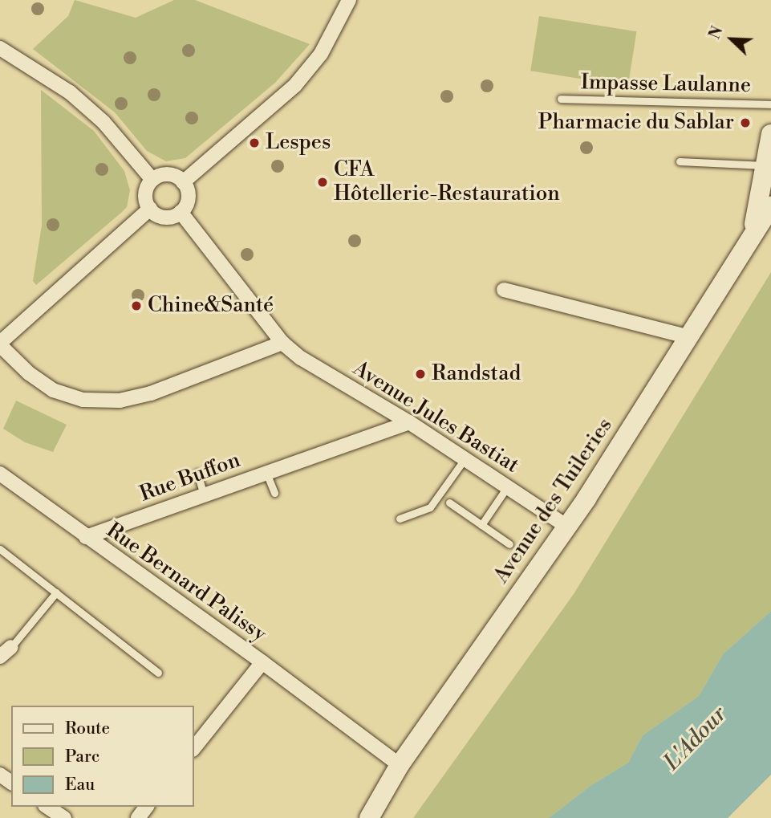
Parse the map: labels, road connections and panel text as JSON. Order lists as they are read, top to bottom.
{
  "streets": {
    "main road": ["Avenue des Tuileries"],
    "street": ["Avenue Jules Bastiat", "Rue Buffon", "Rue Bernard Palissy"],
    "lane": ["Impasse Laulanne"]
  },
  "crossings": [
    ["Avenue Jules Bastiat", "Rue Buffon"],
    ["Avenue Jules Bastiat", "Avenue des Tuileries"],
    ["Rue Buffon", "Rue Bernard Palissy"],
    ["Avenue des Tuileries", "Rue Bernard Palissy"]
  ],
  "water": ["L'Adour"],
  "places": [
    "Pharmacie du Sablar",
    "Lespes",
    "CFA Hôtellerie-Restauration",
    "Chine&Santé",
    "Randstad"
  ],
  "legend": ["Route", "Parc", "Eau"],
  "north": "top left"
}
